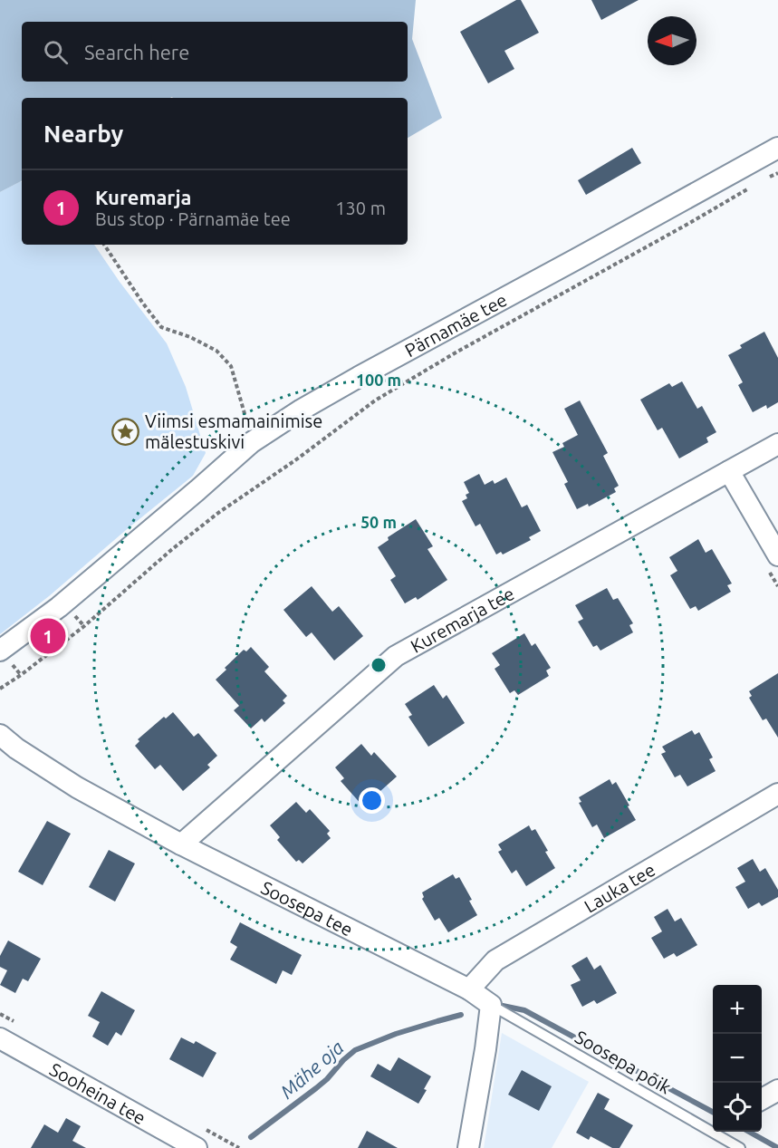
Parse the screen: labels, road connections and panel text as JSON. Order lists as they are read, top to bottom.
{
  "streets": {
    "street": [
      "Pärnamäe tee",
      "Kuremarja tee",
      "Lauka tee",
      "Soosepa tee",
      "Sooheina tee"
    ],
    "lane": ["Soosepa põik"]
  },
  "crossings": [
    ["Kuremarja tee", "Soosepa tee"],
    ["Lauka tee", "Soosepa tee"],
    ["Soosepa tee", "Soosepa põik"]
  ],
  "water": ["Mähe oja"],
  "places": {
    "place": ["Viimsi esmamainimise mälestuskivi"]
  },
  "north": "left",
  "page": {
    "search": "Search here",
    "heading": "Nearby",
    "list": [
      {
        "mark": "1",
        "name": "Kuremarja",
        "note": "Bus stop · Pärnamäe tee",
        "value": "130 m"
      }
    ],
    "pins": "1",
    "map_buttons": ["+", "−"]
  },
  "rings": ["100 m", "50 m"]
}
